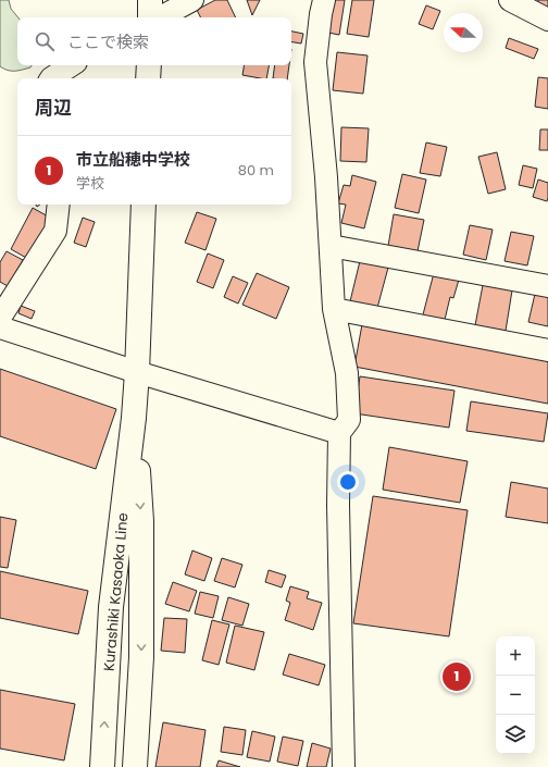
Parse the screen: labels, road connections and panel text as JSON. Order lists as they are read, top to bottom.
{
  "streets": {
    "main road": ["Kurashiki Kasaoka Line"]
  },
  "north": "left",
  "page": {
    "search": "ここで検索",
    "heading": "周辺",
    "list": [
      {
        "mark": "1",
        "name": "市立船穂中学校",
        "note": "学校",
        "value": "80 m"
      }
    ],
    "map_buttons": ["+", "−"],
    "pins": "1"
  }
}
